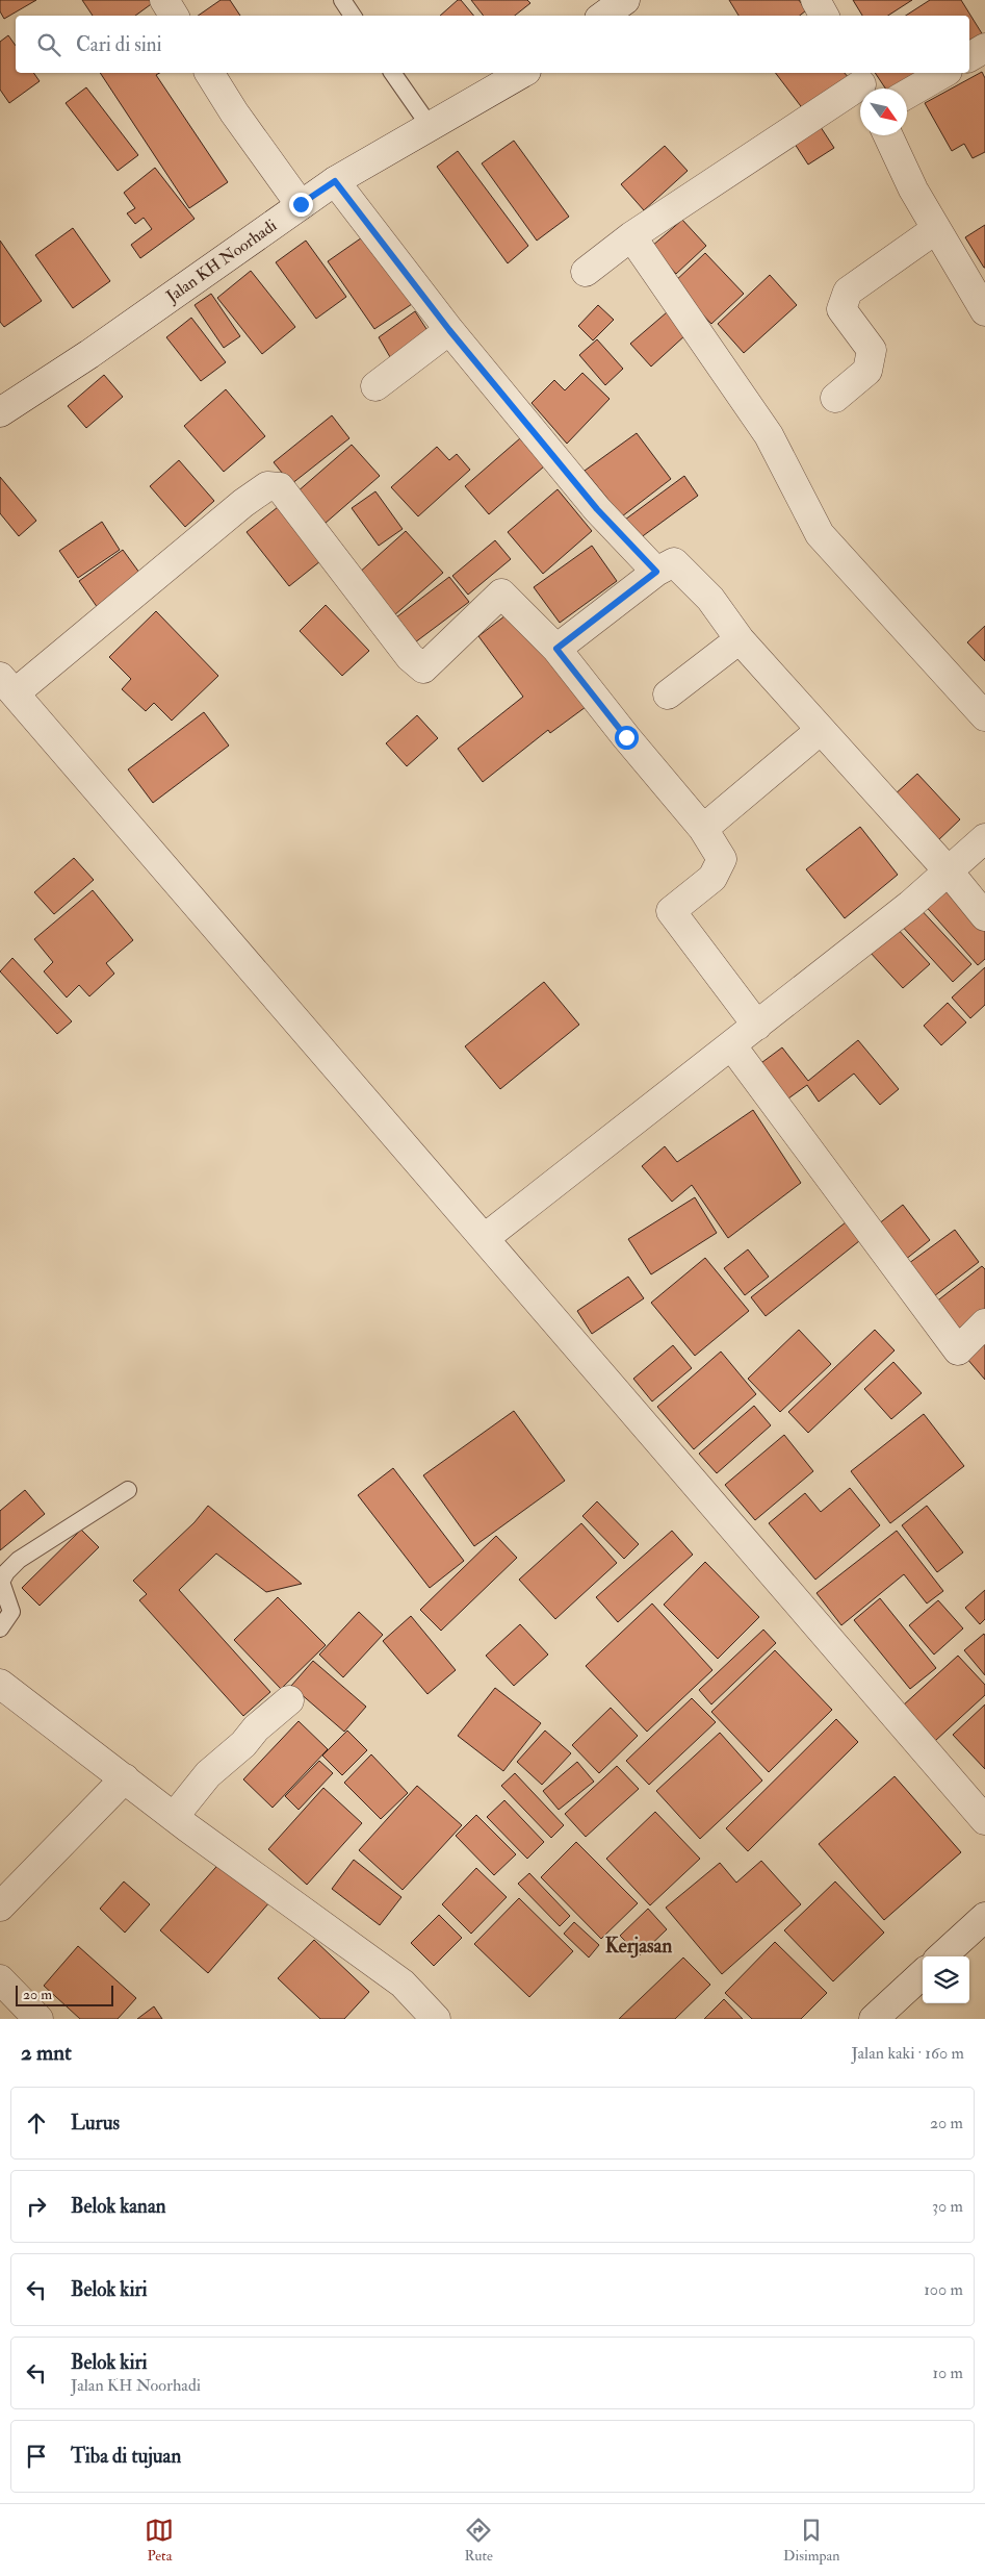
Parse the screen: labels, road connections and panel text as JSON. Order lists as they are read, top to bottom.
{
  "streets": {
    "street": ["Jalan KH Noorhadi"]
  },
  "districts": ["Kerjasan"],
  "scale_bar": "20 m",
  "north": "bottom right",
  "page": {
    "search": "Cari di sini",
    "scale": "20 m",
    "heading": ["2 mnt", "Jalan kaki · 160 m"],
    "list": [
      ["Lurus", "20 m"],
      ["Belok kanan", "30 m"],
      ["Belok kiri", "100 m"],
      ["Belok kiri", "Jalan KH Noorhadi", "10 m"],
      "Tiba di tujuan"
    ],
    "nav": ["Peta", "Rute", "Disimpan"]
  }
}
